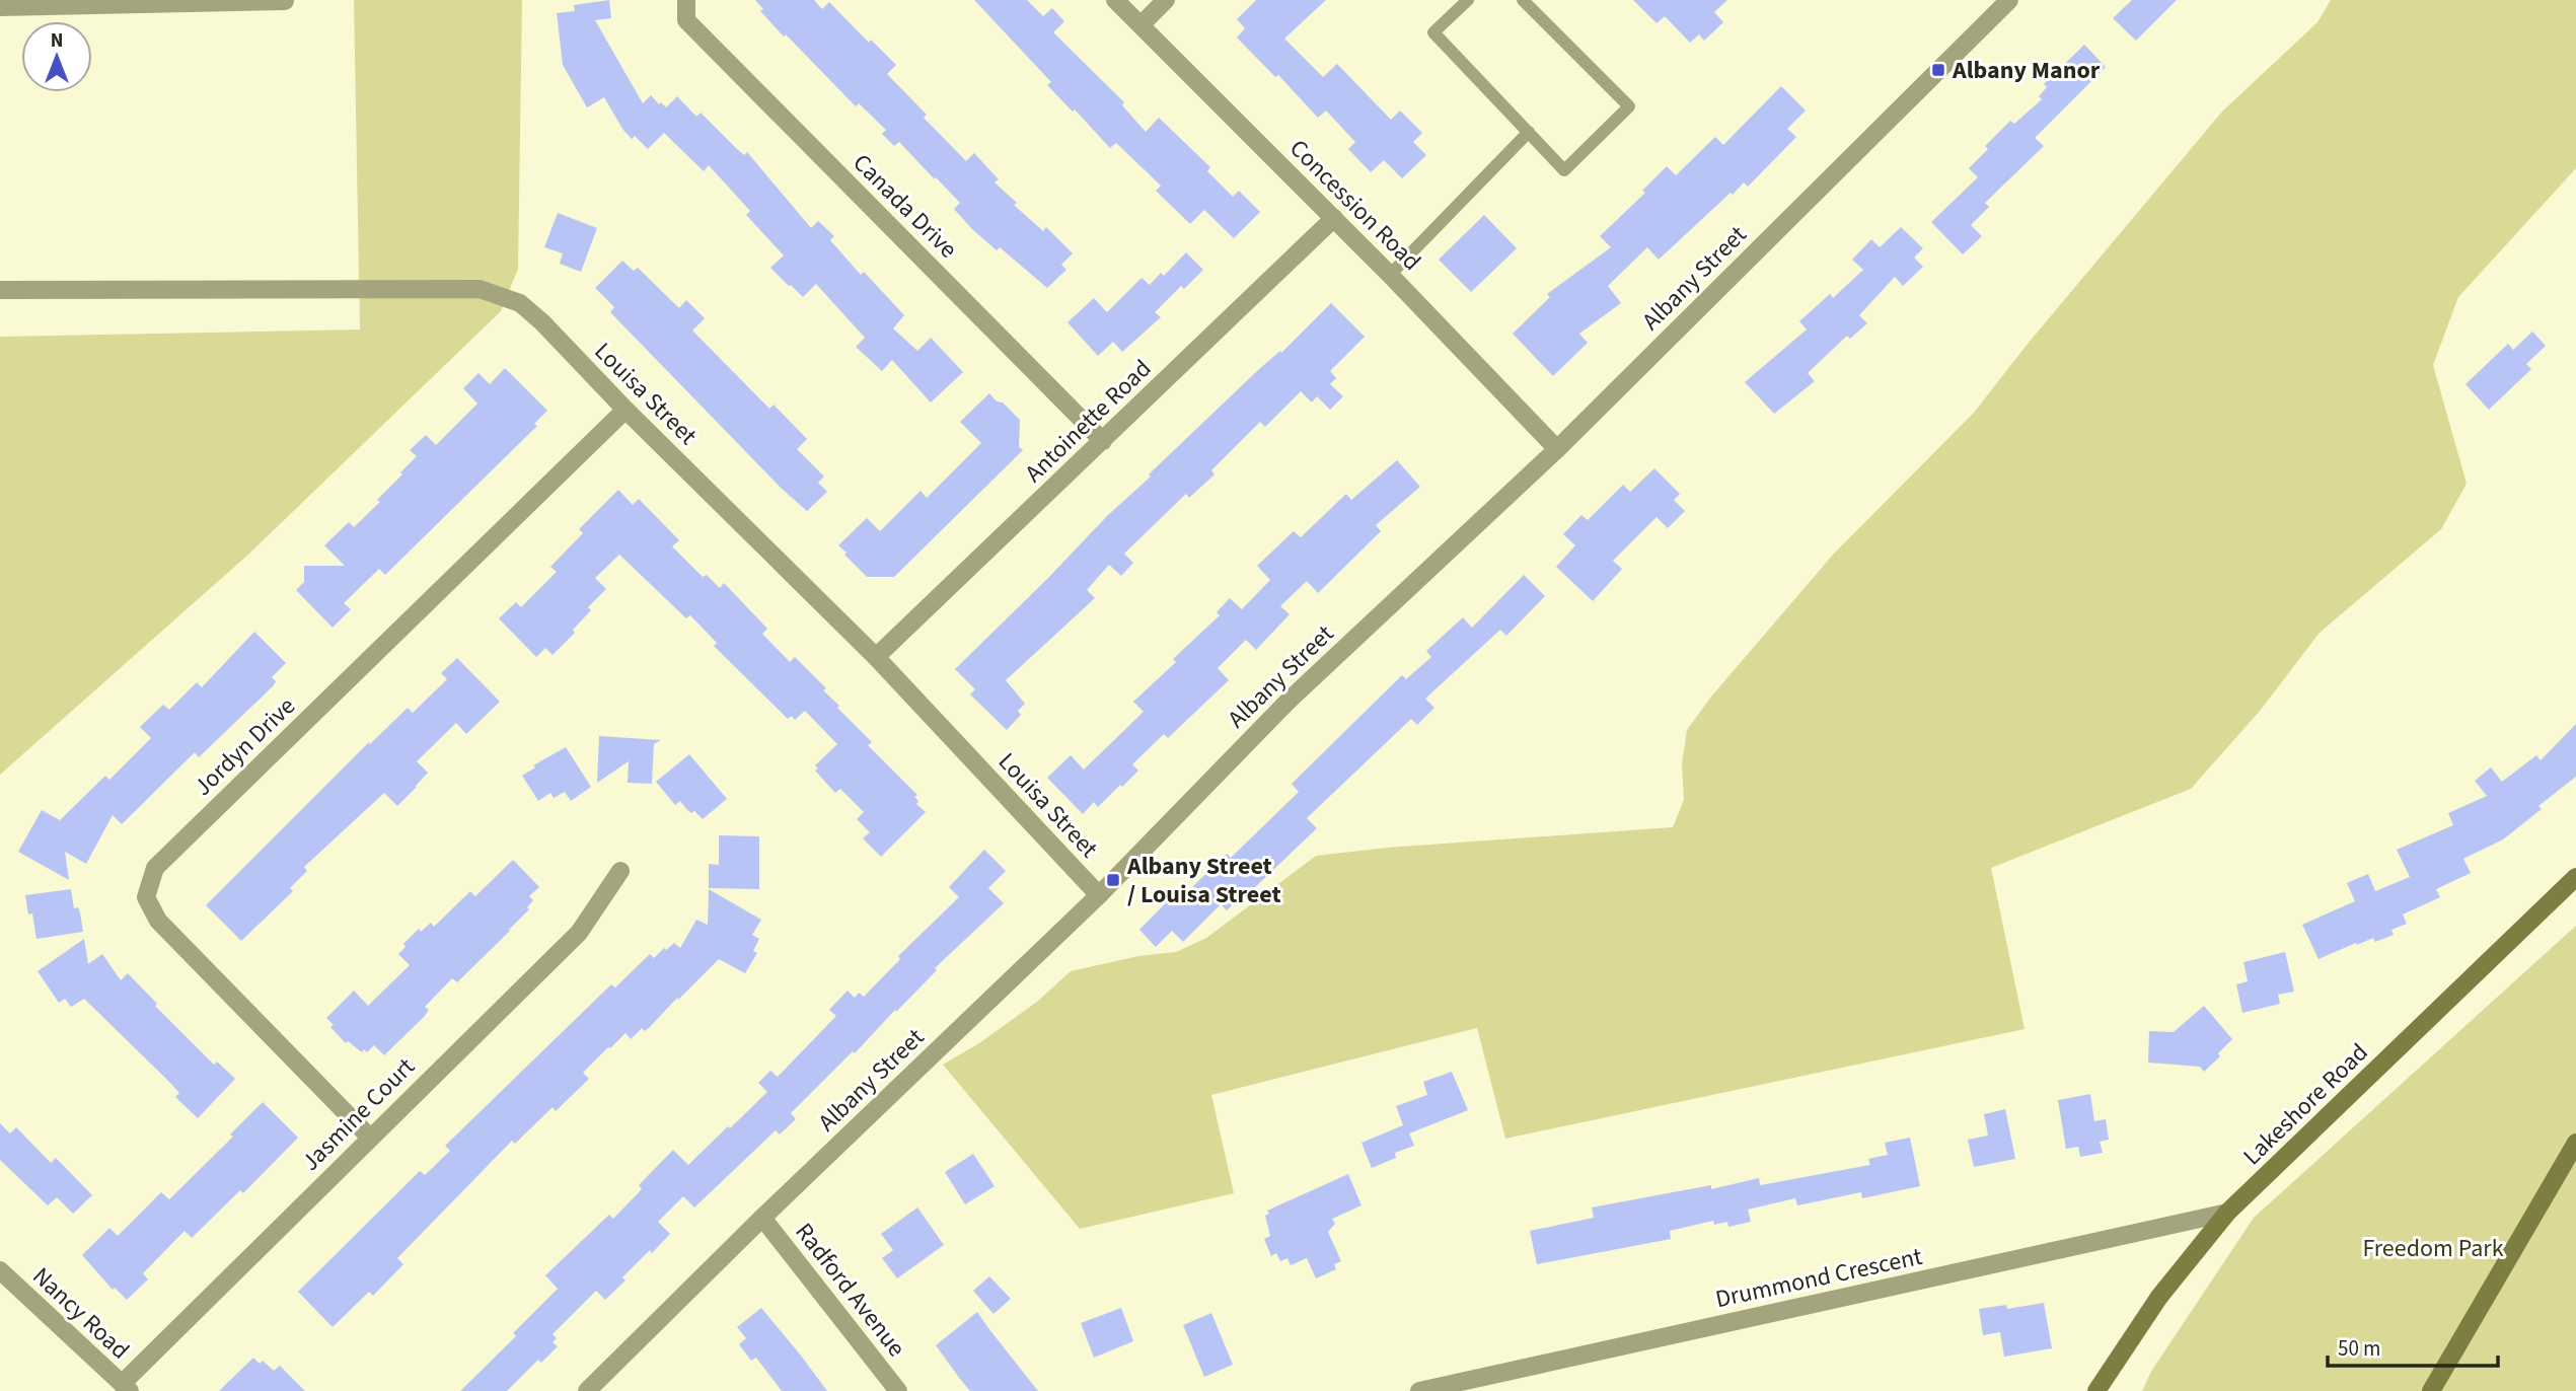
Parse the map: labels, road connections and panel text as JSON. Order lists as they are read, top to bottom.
{
  "streets": {
    "main road": ["Lakeshore Road"],
    "street": [
      "Concession Road",
      "Canada Drive",
      "Albany Street",
      "Louisa Street",
      "Antoinette Road",
      "Jordyn Drive",
      "Jasmine Court",
      "Drummond Crescent",
      "Radford Avenue",
      "Nancy Road"
    ]
  },
  "crossings": [
    ["Concession Road", "Albany Street"],
    ["Concession Road", "Antoinette Road"],
    ["Canada Drive", "Antoinette Road"],
    ["Albany Street", "Louisa Street"],
    ["Albany Street", "Radford Avenue"],
    ["Louisa Street", "Antoinette Road"],
    ["Louisa Street", "Jordyn Drive"],
    ["Jordyn Drive", "Jasmine Court"],
    ["Lakeshore Road", "Drummond Crescent"],
    ["Jasmine Court", "Nancy Road"]
  ],
  "parks": ["Freedom Park"],
  "places": {
    "transit": ["Albany Manor", "Albany Street / Louisa Street"]
  },
  "scale_bar": "50 m",
  "north": "top"
}
